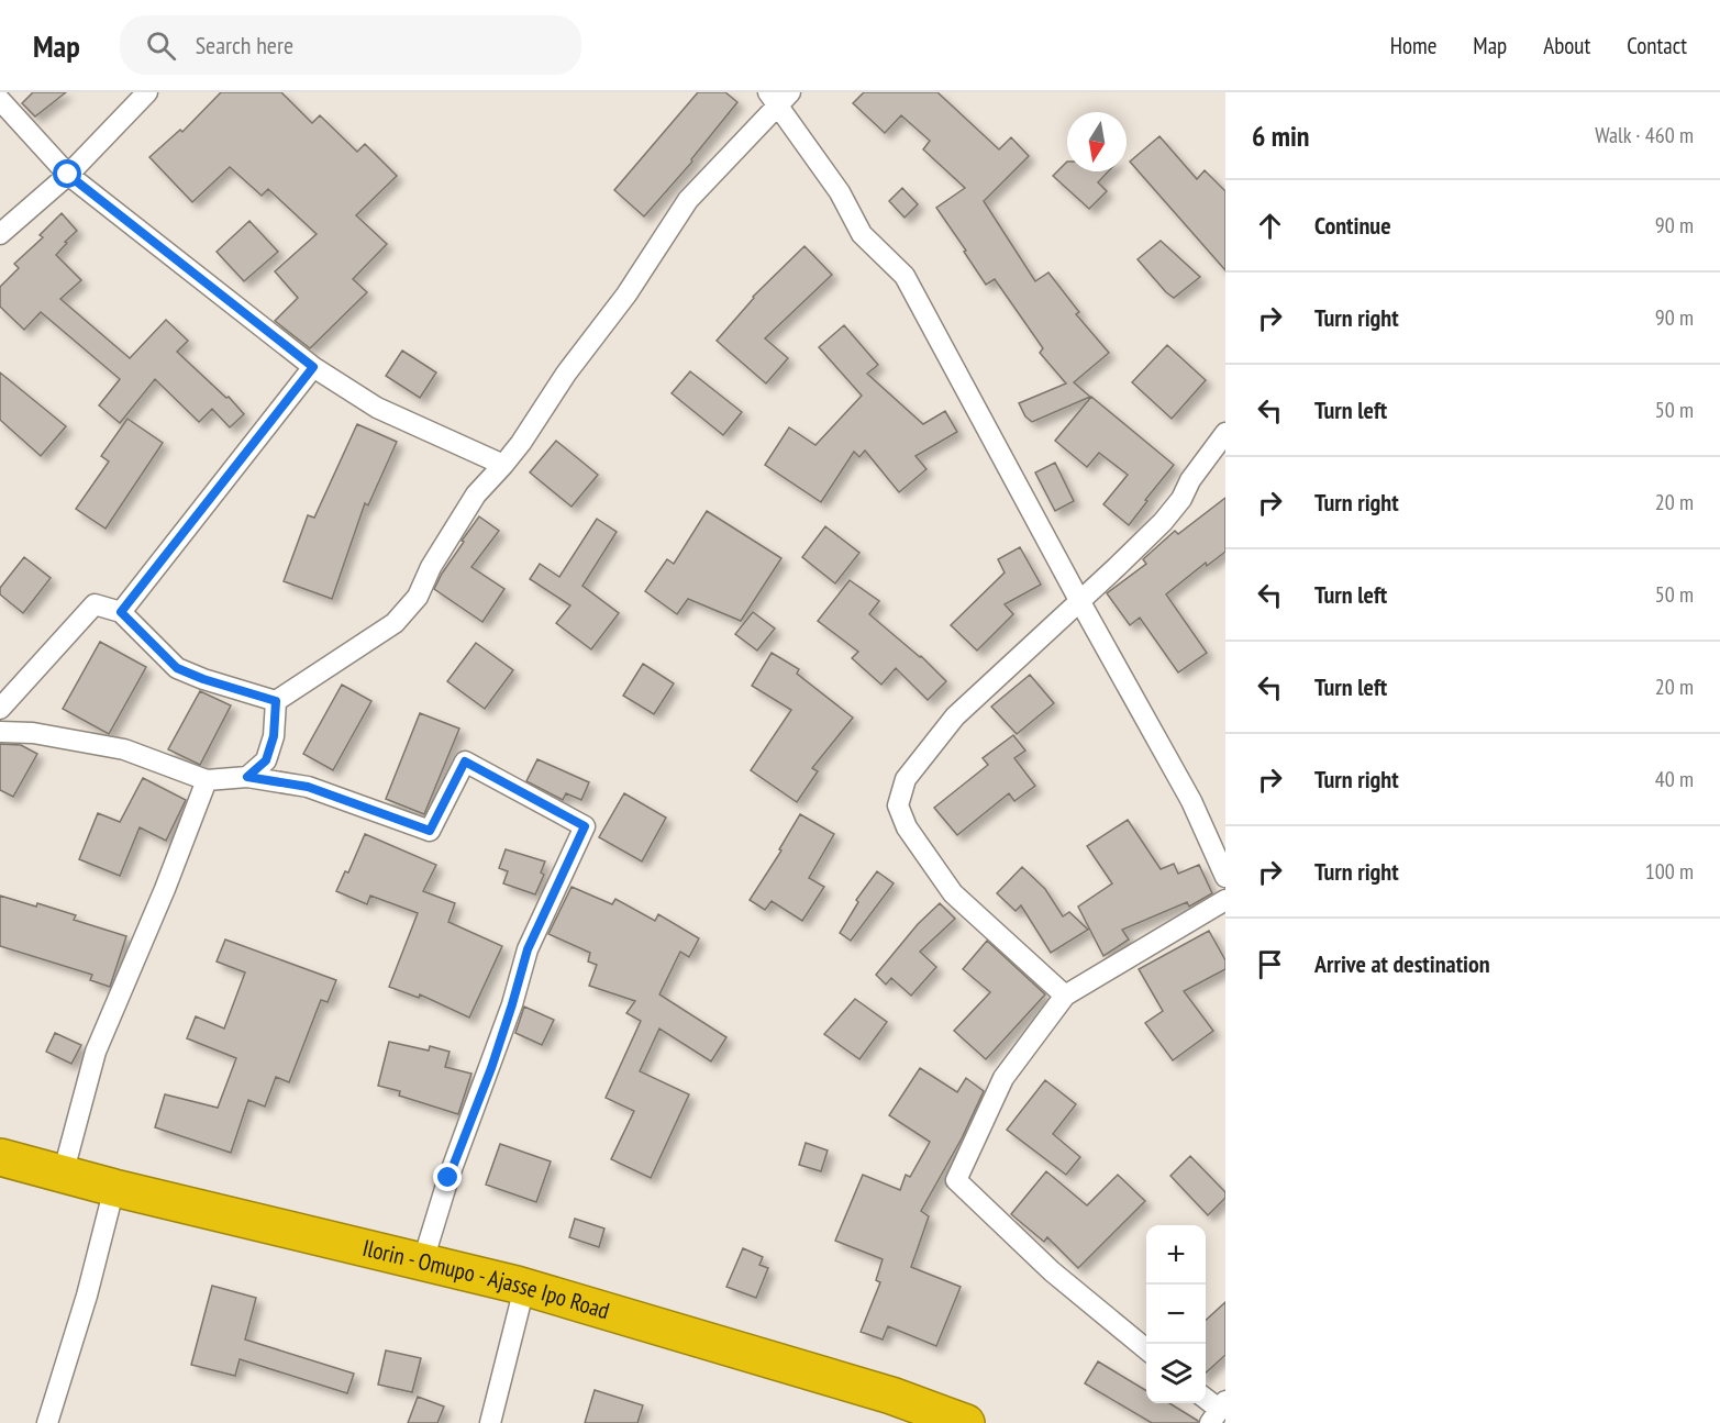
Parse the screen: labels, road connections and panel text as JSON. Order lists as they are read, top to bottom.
{
  "streets": {
    "highway": ["Ilorin - Omupo - Ajasse Ipo Road"]
  },
  "north": "bottom",
  "page": {
    "header": "Map",
    "search": "Search here",
    "nav": [
      "Home",
      "Map",
      "About",
      "Contact"
    ],
    "heading": ["6 min", "Walk · 460 m"],
    "list": [
      ["Continue", "90 m"],
      ["Turn right", "90 m"],
      ["Turn left", "50 m"],
      ["Turn right", "20 m"],
      ["Turn left", "50 m"],
      ["Turn left", "20 m"],
      ["Turn right", "40 m"],
      ["Turn right", "100 m"],
      "Arrive at destination"
    ],
    "map_buttons": ["+", "−"]
  }
}
